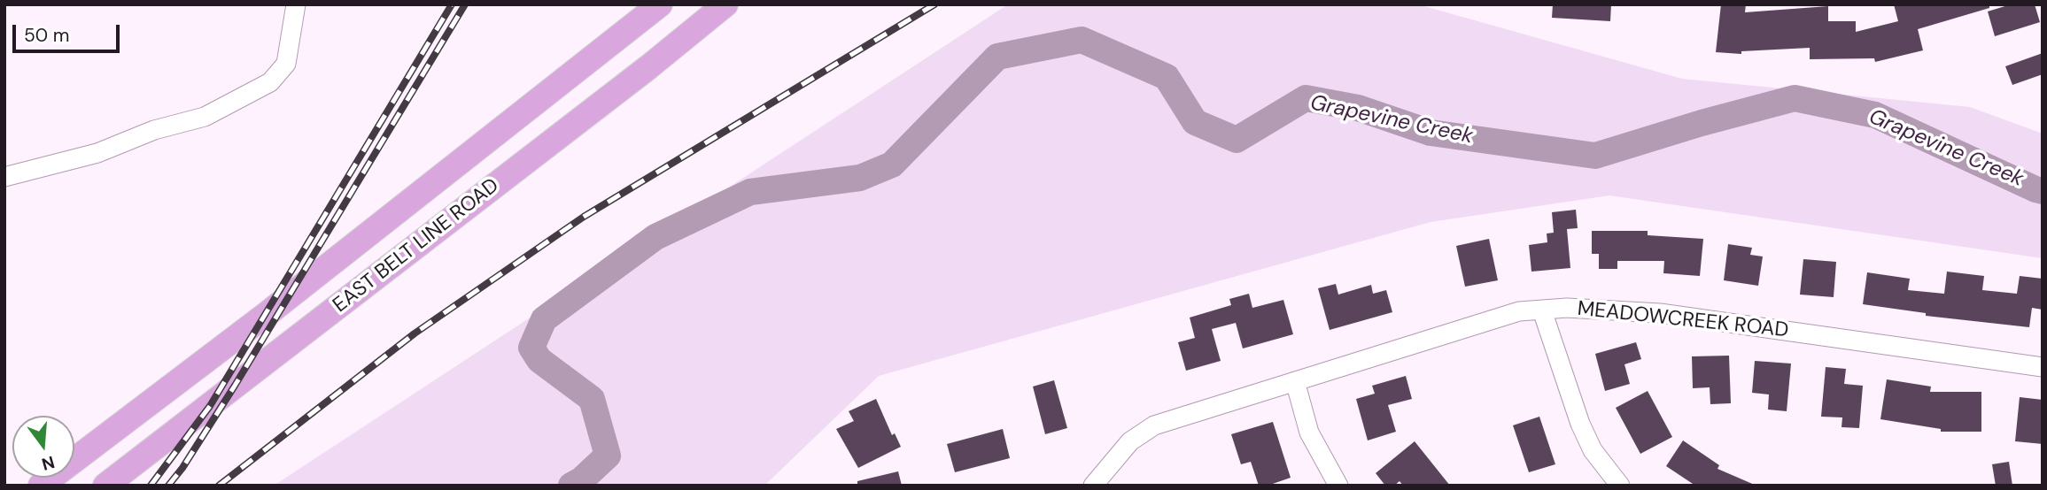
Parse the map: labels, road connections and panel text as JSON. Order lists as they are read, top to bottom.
{
  "streets": {
    "main road": ["EAST BELT LINE ROAD"],
    "street": ["MEADOWCREEK ROAD"]
  },
  "water": ["Grapevine Creek"],
  "scale_bar": "50 m",
  "north": "bottom"
}
